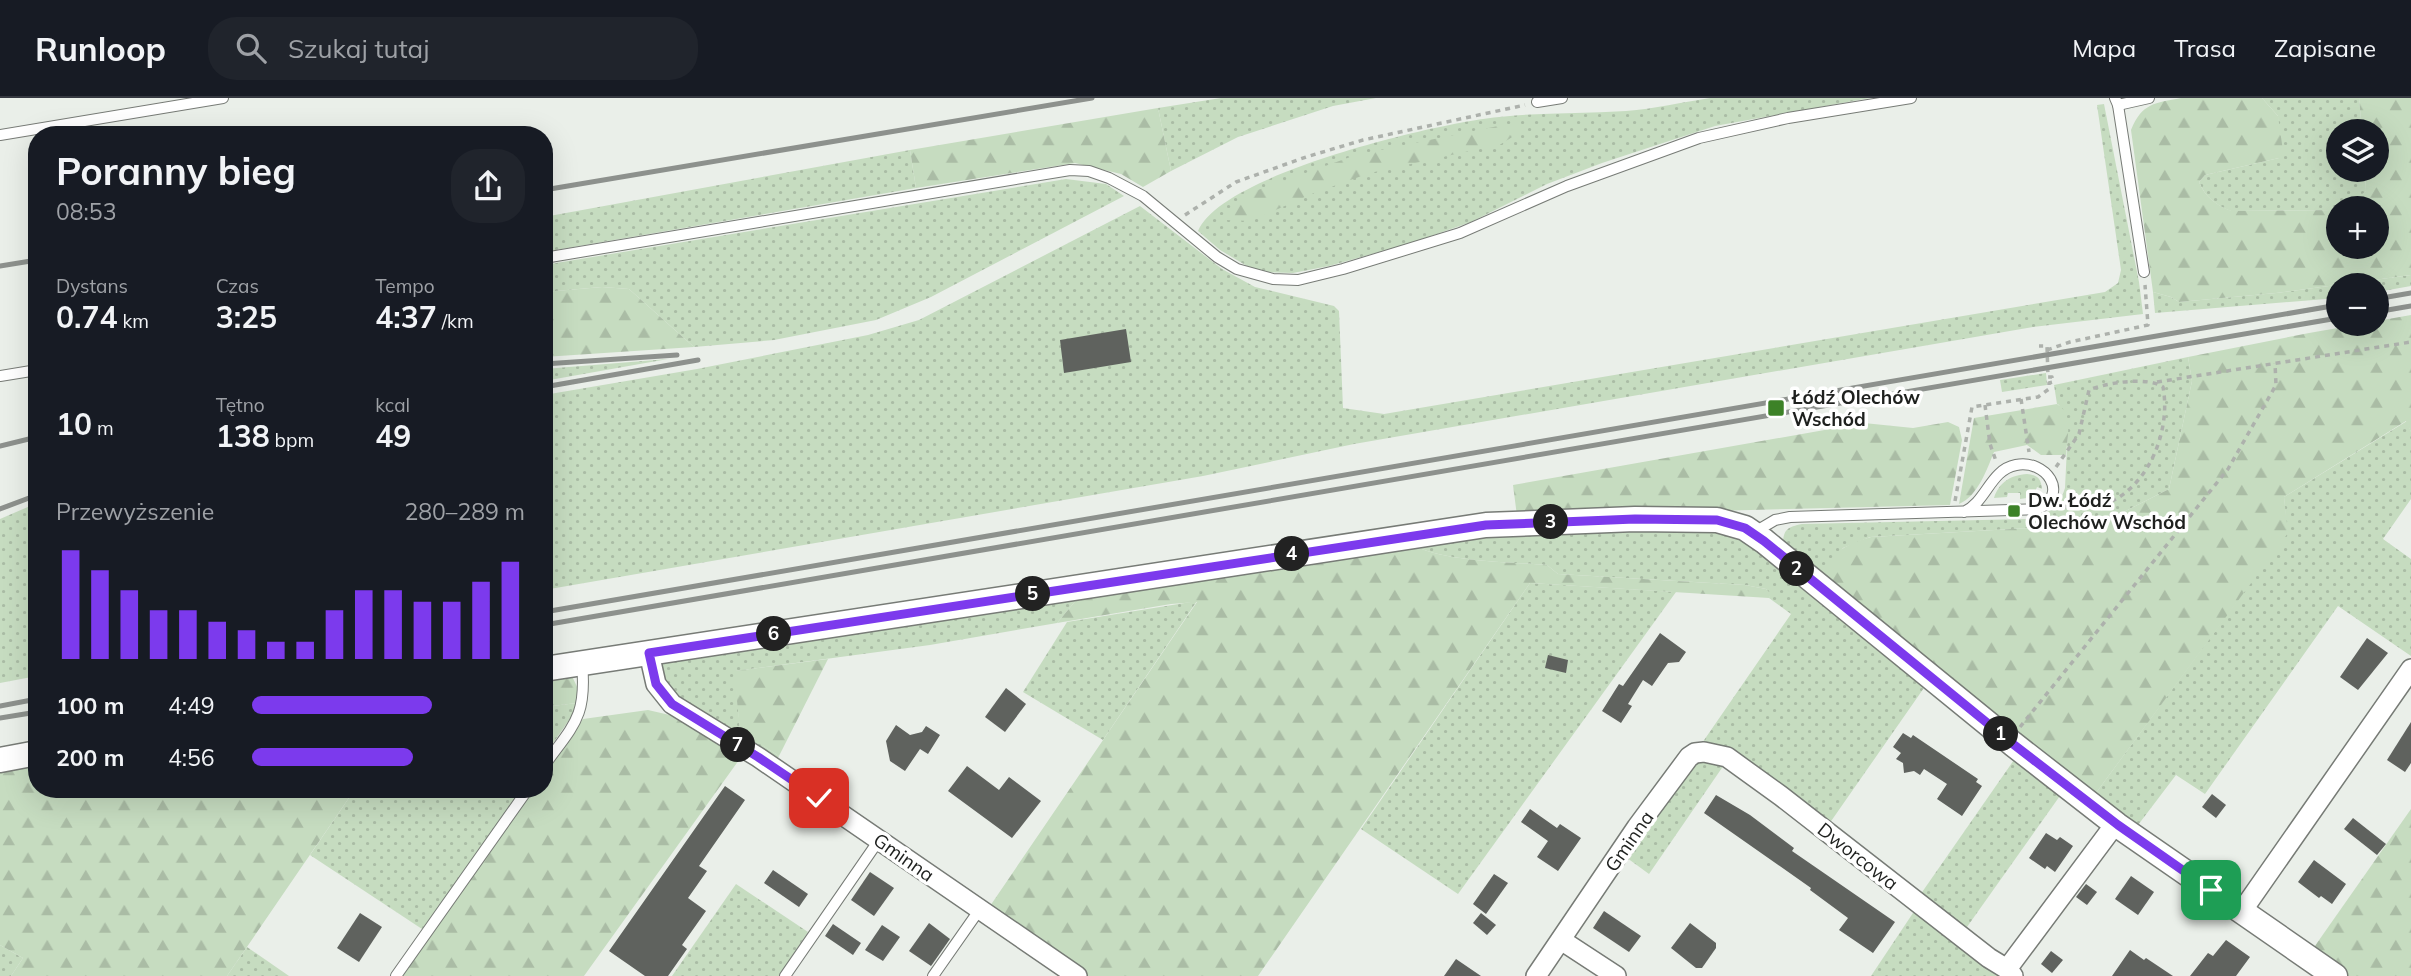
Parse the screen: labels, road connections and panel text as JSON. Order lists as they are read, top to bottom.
{
  "streets": {
    "street": ["Gminna", "Dworcowa"]
  },
  "crossings": [
    ["Gminna", "Dworcowa"]
  ],
  "places": {
    "transit": ["Łódź Olechów Wschód", "Dw. Łódź Olechów Wschód"]
  },
  "page": {
    "header": "Runloop",
    "search": "Szukaj tutaj",
    "nav": ["Mapa", "Trasa", "Zapisane"],
    "map_buttons": ["+", "−"],
    "heading": ["Poranny bieg", "08:53"],
    "stats": [
      ["Dystans", "0.74 km"],
      ["Czas", "3:25"],
      ["Tempo", "4:37 /km"],
      ["10 m"],
      ["Tętno", "138 bpm"],
      ["kcal", "49"]
    ],
    "chart": ["Przewyższenie", "280–289 m"],
    "pins": [
      "3",
      "4",
      "2",
      "5",
      "6",
      "1",
      "7"
    ],
    "list": [
      {
        "name": "100 m",
        "note": "4:49"
      },
      {
        "name": "200 m",
        "note": "4:56"
      }
    ]
  }
}
